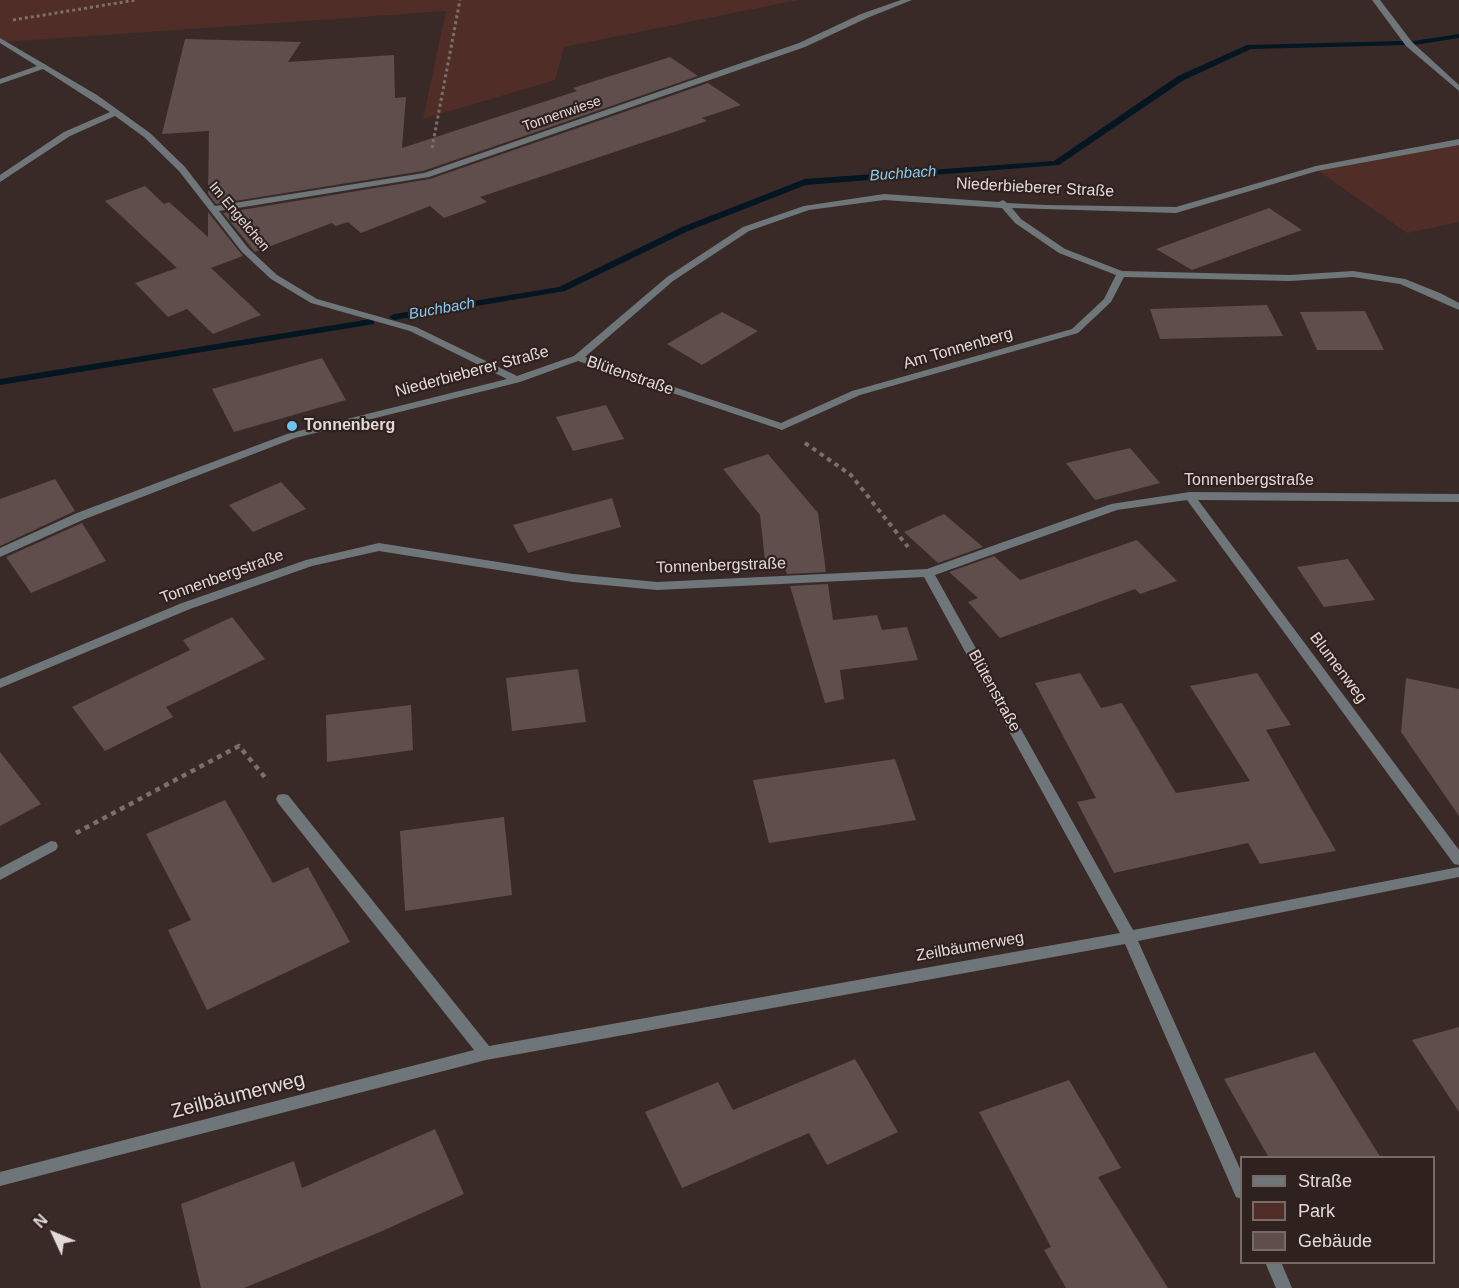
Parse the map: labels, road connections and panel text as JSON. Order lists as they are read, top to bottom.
{
  "streets": {
    "street": [
      "Tonnenwiese",
      "Niederbieberer Straße",
      "Im Engelchen",
      "Am Tonnenberg",
      "Blütenstraße",
      "Tonnenbergstraße",
      "Blumenweg",
      "Zeilbäumerweg"
    ]
  },
  "crossings": [
    ["Tonnenwiese", "Im Engelchen"],
    ["Niederbieberer Straße", "Im Engelchen"],
    ["Niederbieberer Straße", "Blütenstraße"],
    ["Am Tonnenberg", "Blütenstraße"],
    ["Blütenstraße", "Tonnenbergstraße"],
    ["Blütenstraße", "Zeilbäumerweg"],
    ["Tonnenbergstraße", "Blumenweg"]
  ],
  "water": ["Buchbach"],
  "places": ["Tonnenberg"],
  "legend": ["Straße", "Park", "Gebäude"],
  "north": "top left"
}
